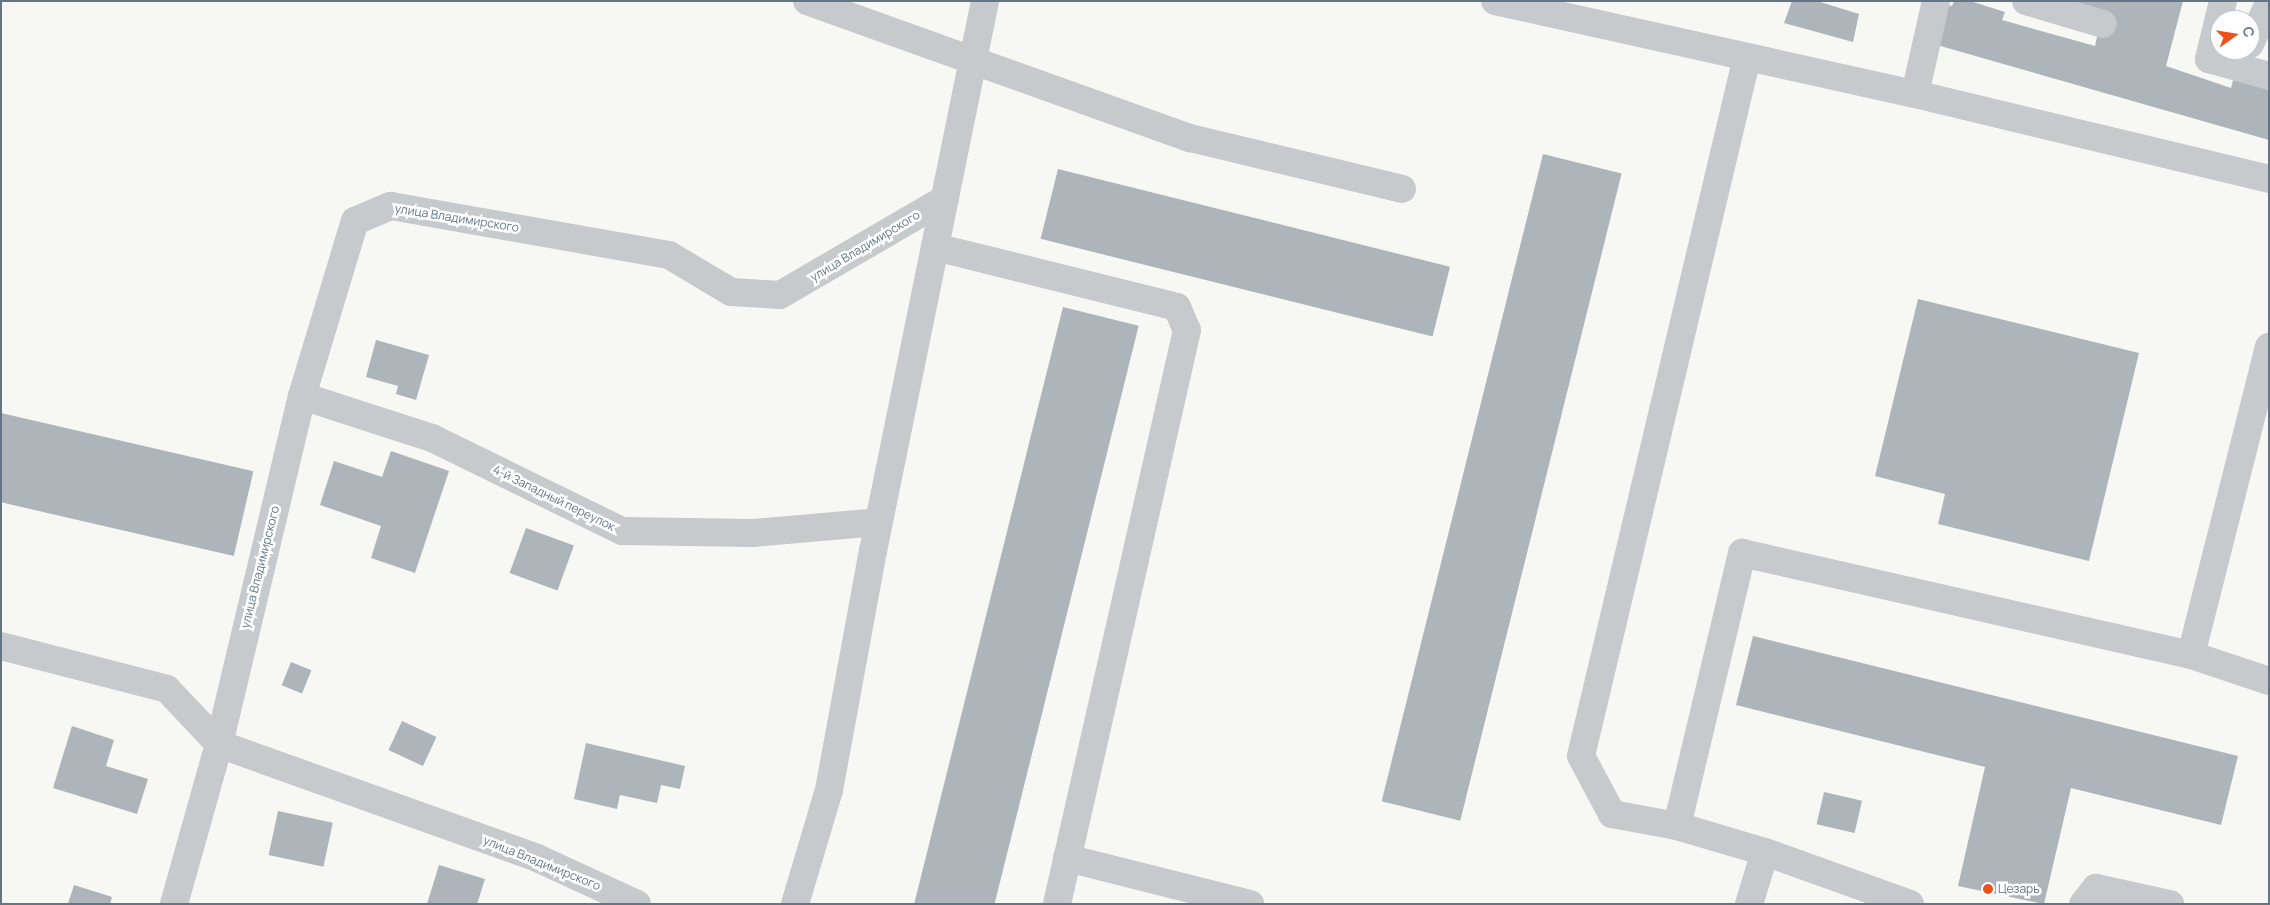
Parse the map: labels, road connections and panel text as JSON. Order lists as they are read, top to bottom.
{
  "streets": {
    "street": ["улица Владимирского", "4-й Западный переулок"]
  },
  "crossings": [
    ["улица Владимирского", "4-й Западный переулок"]
  ],
  "places": ["Цезарь"],
  "north": "right"
}
